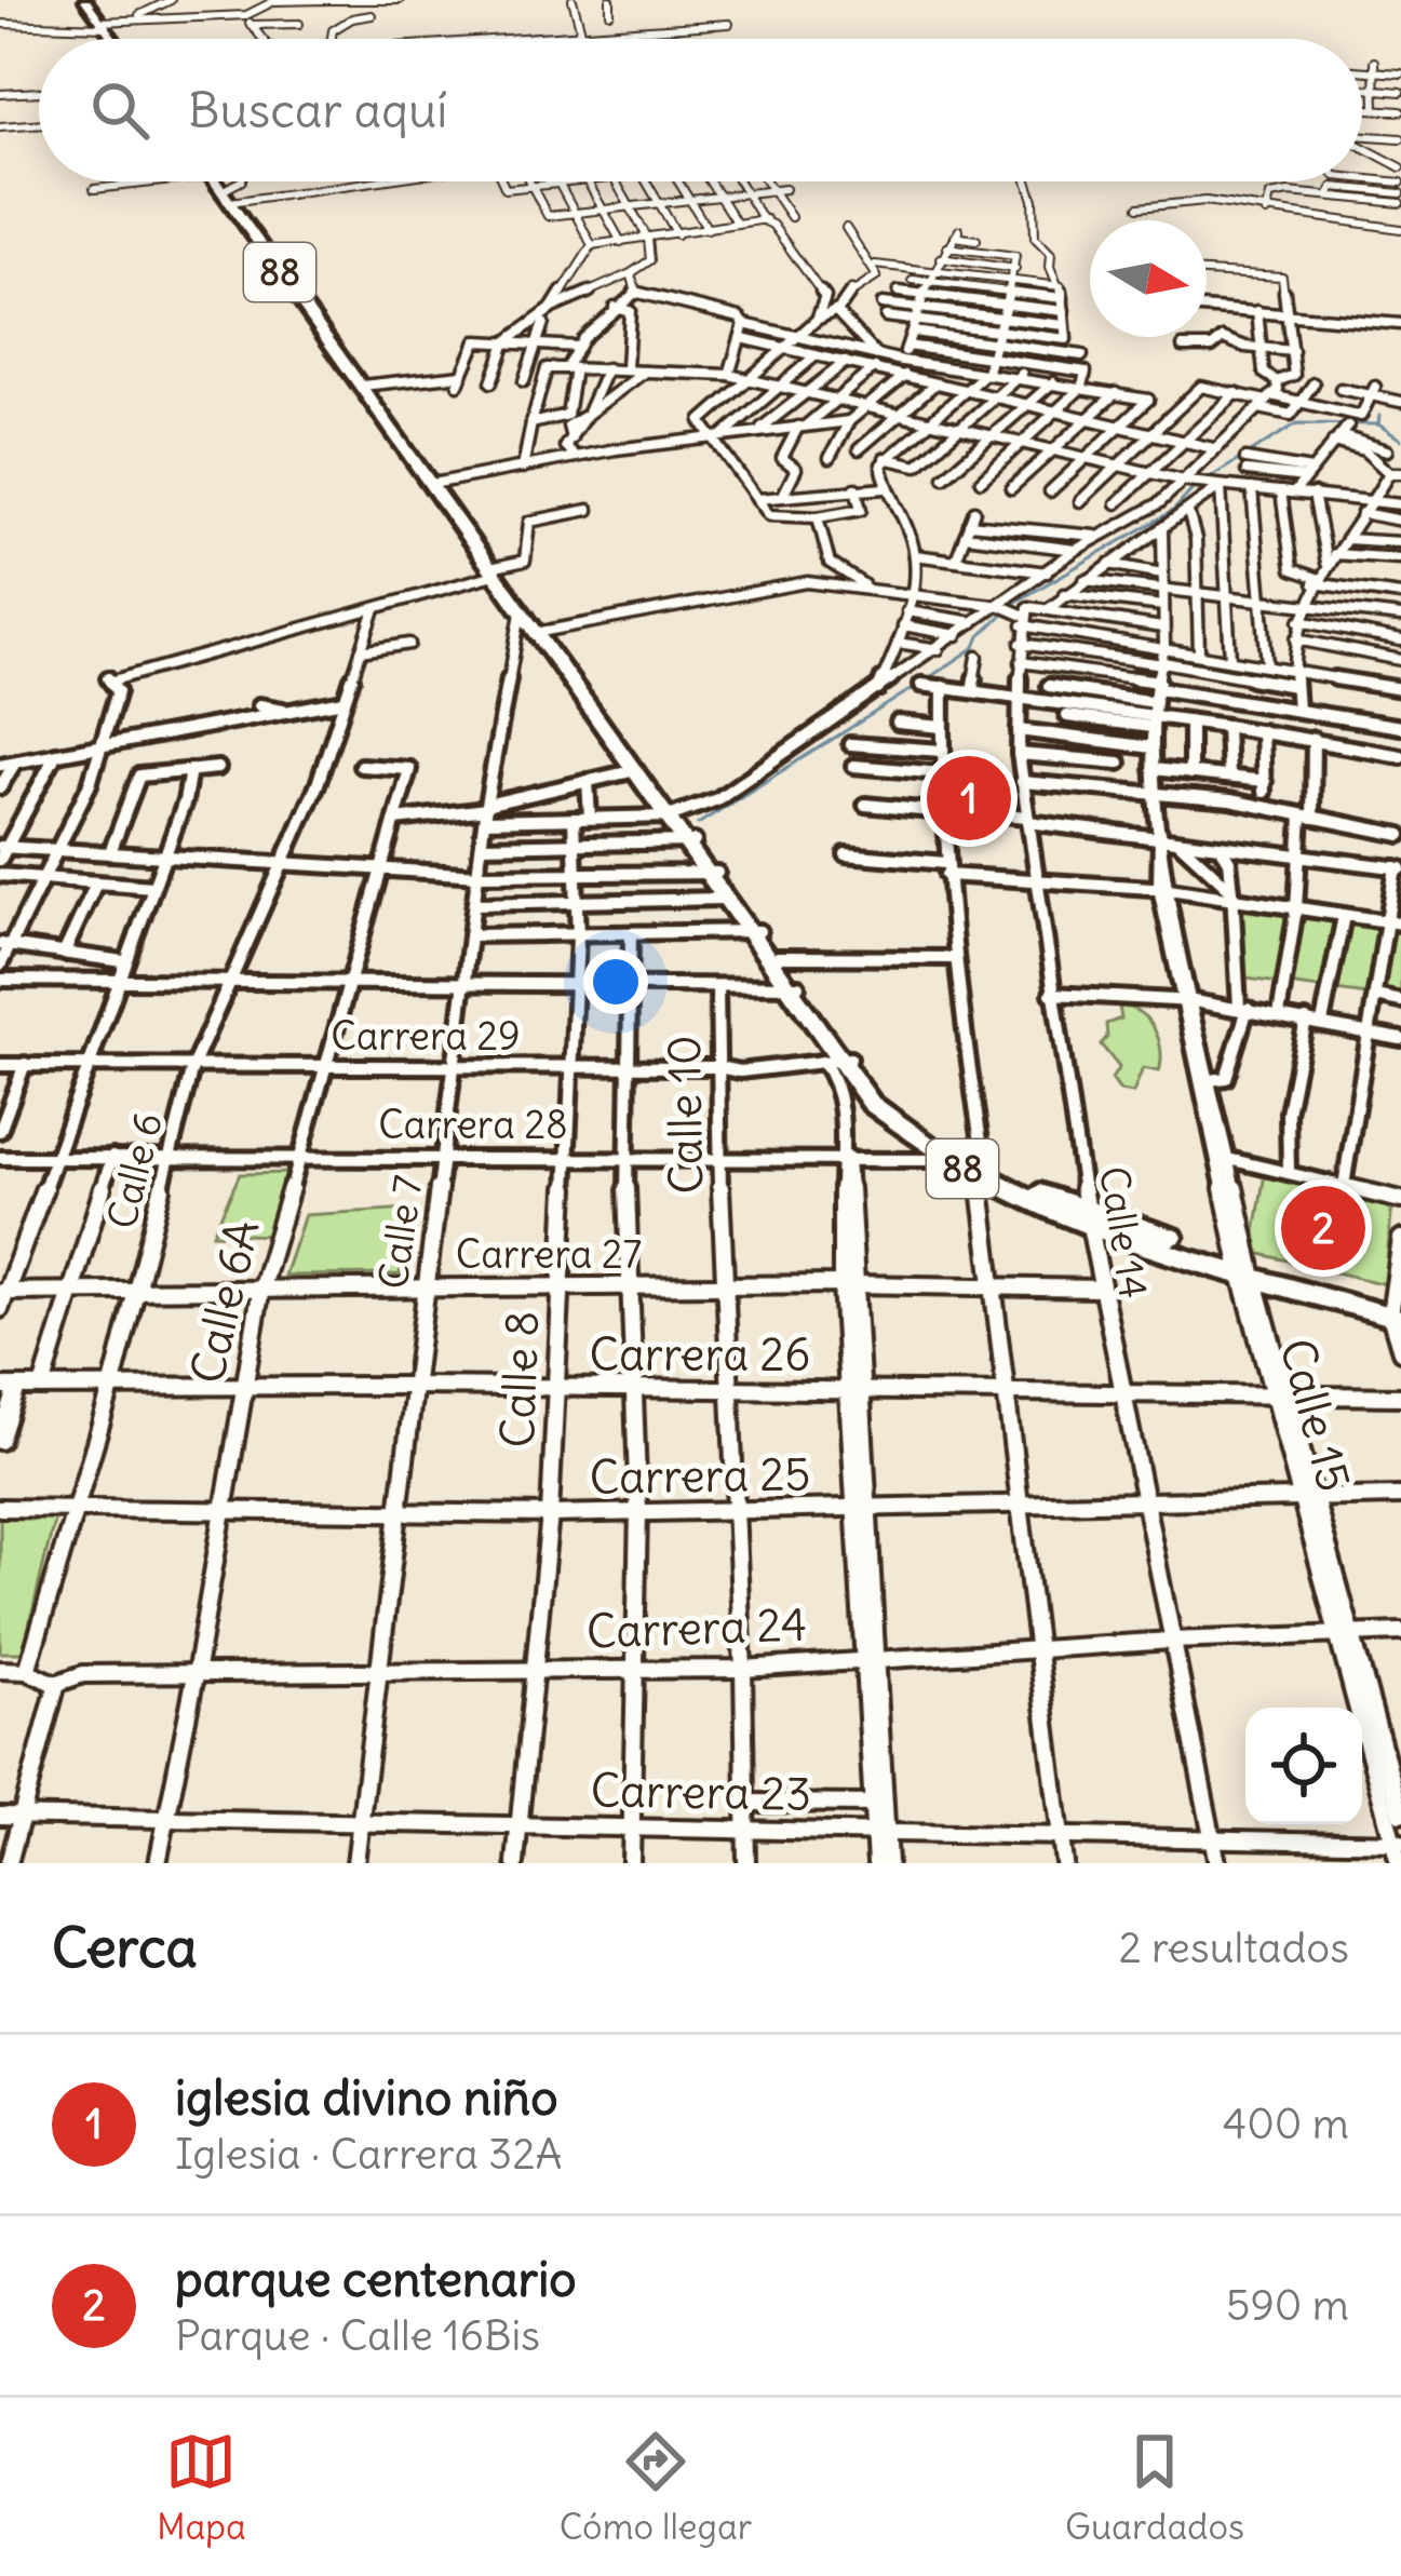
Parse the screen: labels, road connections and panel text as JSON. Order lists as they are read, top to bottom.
{
  "streets": {
    "highway": ["88", "Carrera 28"],
    "street": [
      "Carrera 29",
      "Calle 10",
      "Calle 6",
      "Calle 7",
      "Calle 14",
      "Carrera 27",
      "Calle 6A",
      "Carrera 26",
      "Calle 8",
      "Calle 15",
      "Carrera 25",
      "Carrera 24",
      "Carrera 23"
    ]
  },
  "crossings": [
    ["88", "Carrera 28"],
    ["Carrera 29", "Calle 10"],
    ["Carrera 29", "Carrera 28"],
    ["Carrera 29", "Calle 6"],
    ["Carrera 29", "Calle 7"],
    ["Carrera 29", "Calle 6A"],
    ["Carrera 29", "Calle 8"],
    ["Calle 10", "Carrera 28"],
    ["Calle 10", "Carrera 27"],
    ["Calle 10", "Carrera 26"],
    ["Calle 10", "Carrera 25"],
    ["Calle 10", "Carrera 24"],
    ["Calle 10", "Carrera 23"],
    ["Carrera 28", "Calle 6"],
    ["Carrera 28", "Calle 7"],
    ["Carrera 28", "Calle 14"],
    ["Carrera 28", "Calle 6A"],
    ["Carrera 28", "Calle 8"],
    ["Carrera 28", "Calle 15"],
    ["Calle 6", "Carrera 27"],
    ["Calle 6", "Carrera 26"],
    ["Calle 6", "Carrera 25"],
    ["Calle 6", "Carrera 24"],
    ["Calle 7", "Carrera 27"],
    ["Calle 7", "Carrera 26"],
    ["Calle 7", "Carrera 25"],
    ["Calle 7", "Carrera 24"],
    ["Calle 7", "Carrera 23"],
    ["Calle 14", "Carrera 27"],
    ["Calle 14", "Carrera 26"],
    ["Calle 14", "Carrera 25"],
    ["Calle 14", "Carrera 24"],
    ["Calle 14", "Carrera 23"],
    ["Carrera 27", "Calle 6A"],
    ["Carrera 27", "Calle 8"],
    ["Calle 6A", "Carrera 26"],
    ["Calle 6A", "Carrera 25"],
    ["Calle 6A", "Carrera 24"],
    ["Calle 6A", "Carrera 23"],
    ["Carrera 26", "Calle 8"],
    ["Carrera 26", "Calle 15"],
    ["Calle 8", "Carrera 25"],
    ["Calle 8", "Carrera 24"],
    ["Calle 8", "Carrera 23"],
    ["Calle 15", "Carrera 25"],
    ["Calle 15", "Carrera 24"],
    ["Calle 15", "Carrera 23"]
  ],
  "north": "right",
  "page": {
    "search": "Buscar aquí",
    "pins": ["1", "2"],
    "heading": ["Cerca", "2 resultados"],
    "list": [
      {
        "mark": "1",
        "name": "iglesia divino niño",
        "note": "Iglesia · Carrera 32A",
        "value": "400 m"
      },
      {
        "mark": "2",
        "name": "parque centenario",
        "note": "Parque · Calle 16Bis",
        "value": "590 m"
      }
    ],
    "nav": ["Mapa", "Cómo llegar", "Guardados"]
  }
}
